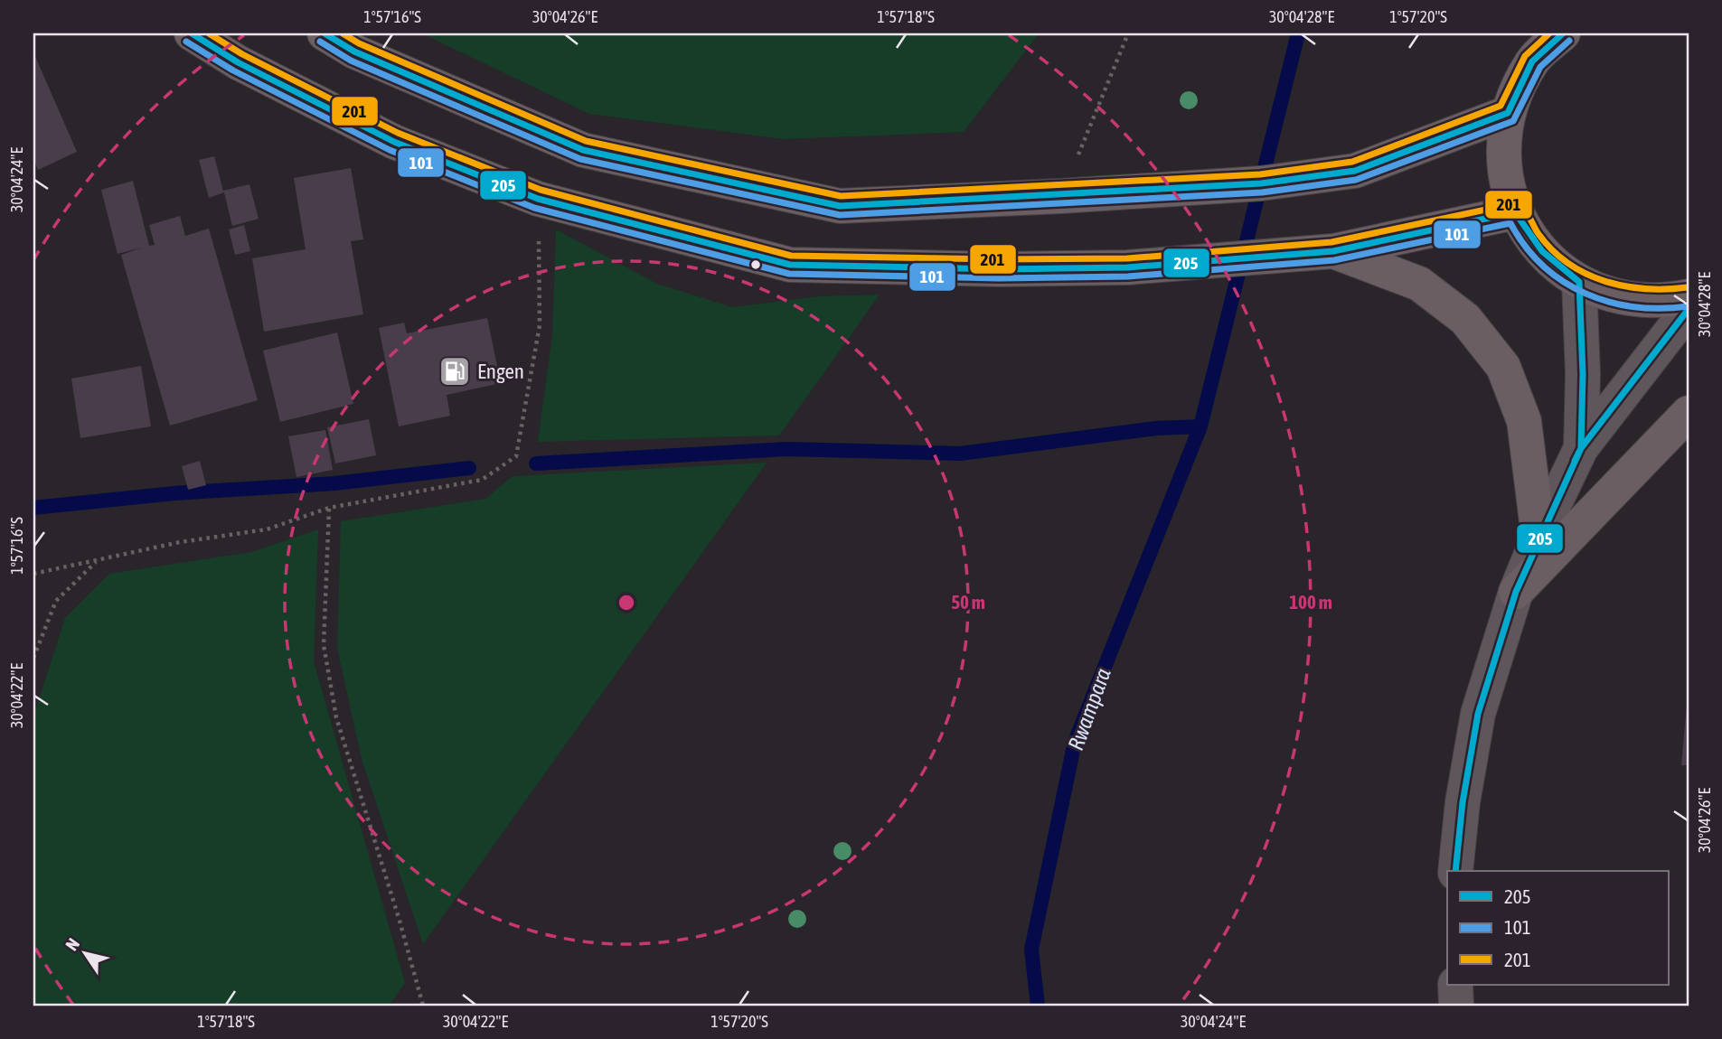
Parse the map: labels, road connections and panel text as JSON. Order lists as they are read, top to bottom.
{
  "water": ["Rwampara"],
  "places": {
    "fuel station": ["Engen"]
  },
  "lines": ["transit line 205", "transit line 201", "transit line 101"],
  "legend": ["205", "101", "201"],
  "north": "top left",
  "coordinates": [
    "1°57'16\"S",
    "30°04'26\"E",
    "1°57'18\"S",
    "30°04'28\"E",
    "1°57'20\"S",
    "30°04'24\"E",
    "30°04'22\"E"
  ],
  "rings": ["50 m", "100 m"]
}
